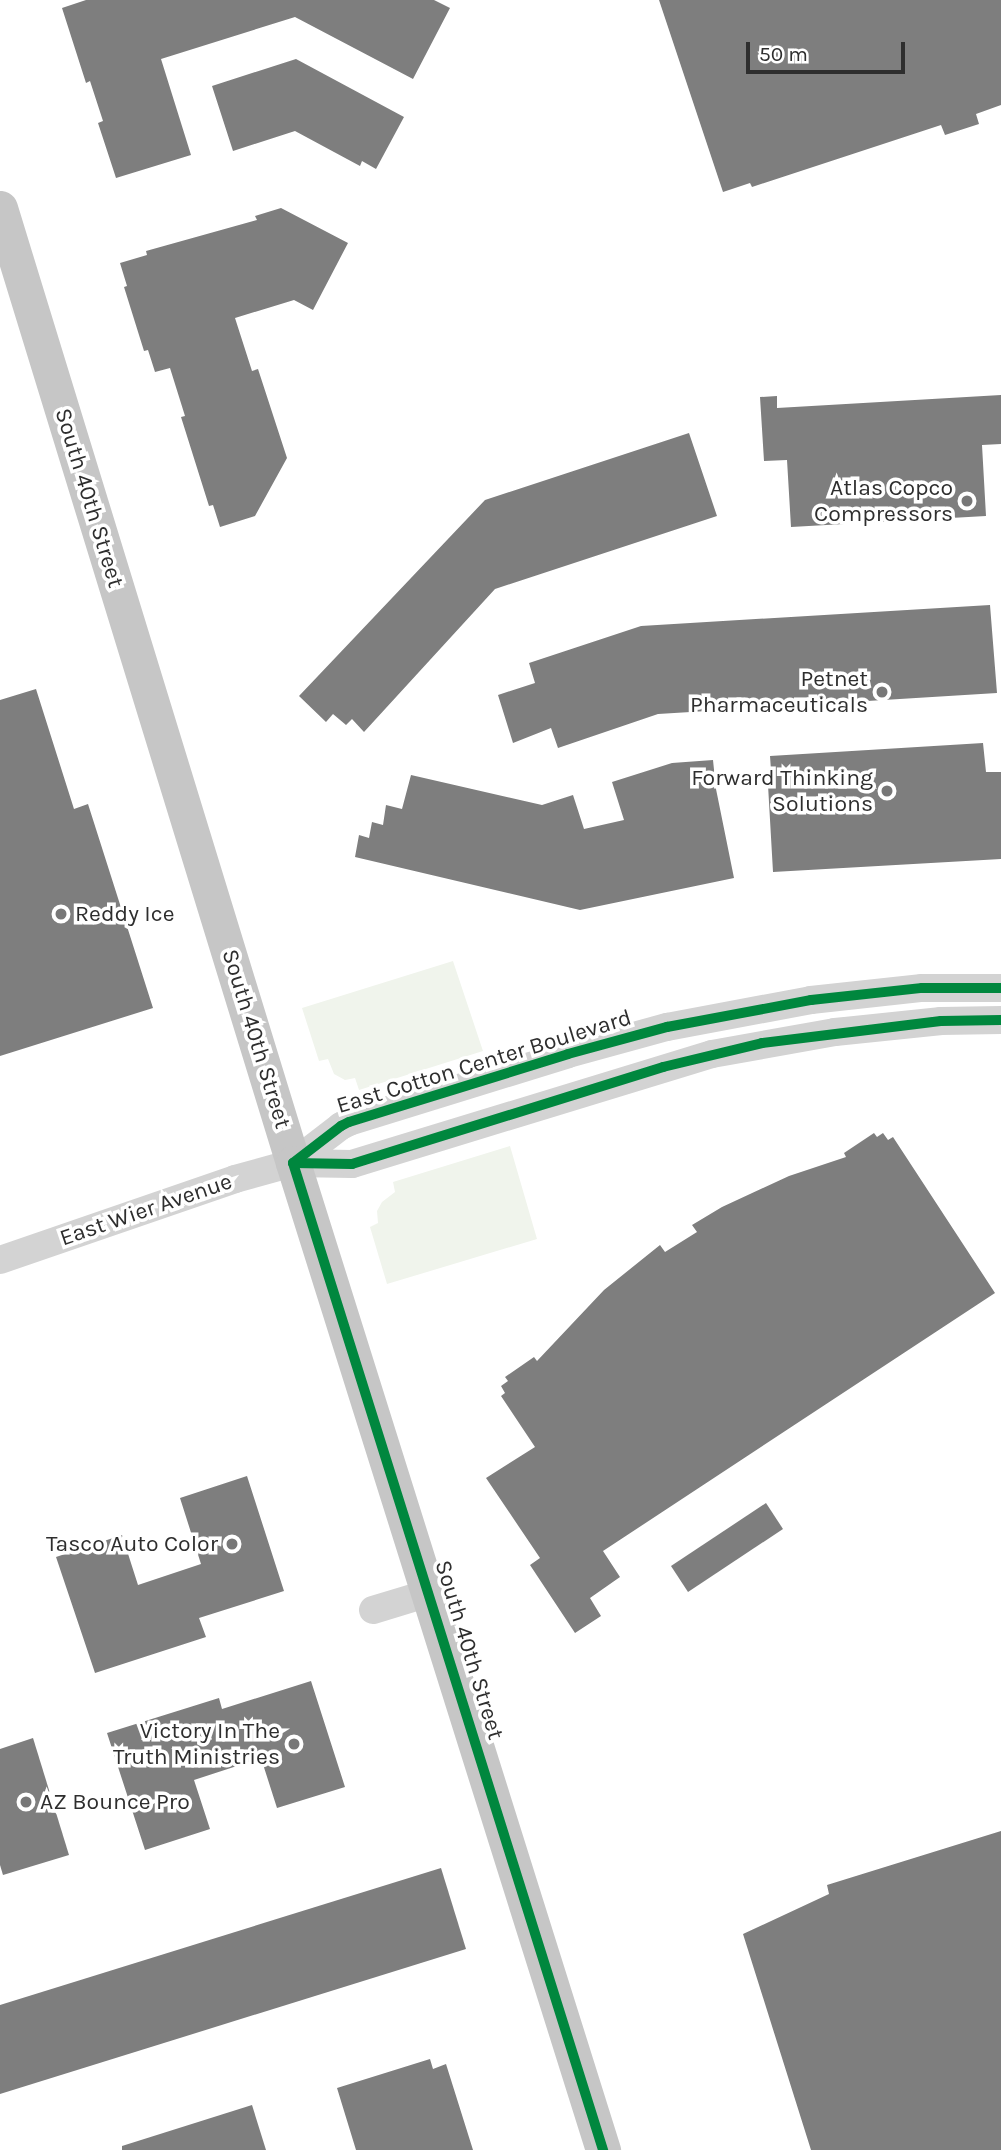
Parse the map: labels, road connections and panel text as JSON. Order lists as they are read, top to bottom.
{
  "streets": {
    "main road": ["South 40th Street"],
    "street": ["East Cotton Center Boulevard", "East Wier Avenue"]
  },
  "crossings": [
    ["South 40th Street", "East Cotton Center Boulevard"],
    ["South 40th Street", "East Wier Avenue"],
    ["East Cotton Center Boulevard", "East Wier Avenue"]
  ],
  "places": [
    "Atlas Copco Compressors",
    "Petnet Pharmaceuticals",
    "Forward Thinking Solutions",
    "Reddy Ice",
    "Tasco Auto Color",
    "Victory In The Truth Ministries",
    "AZ Bounce Pro"
  ],
  "scale_bar": "50 m"
}
